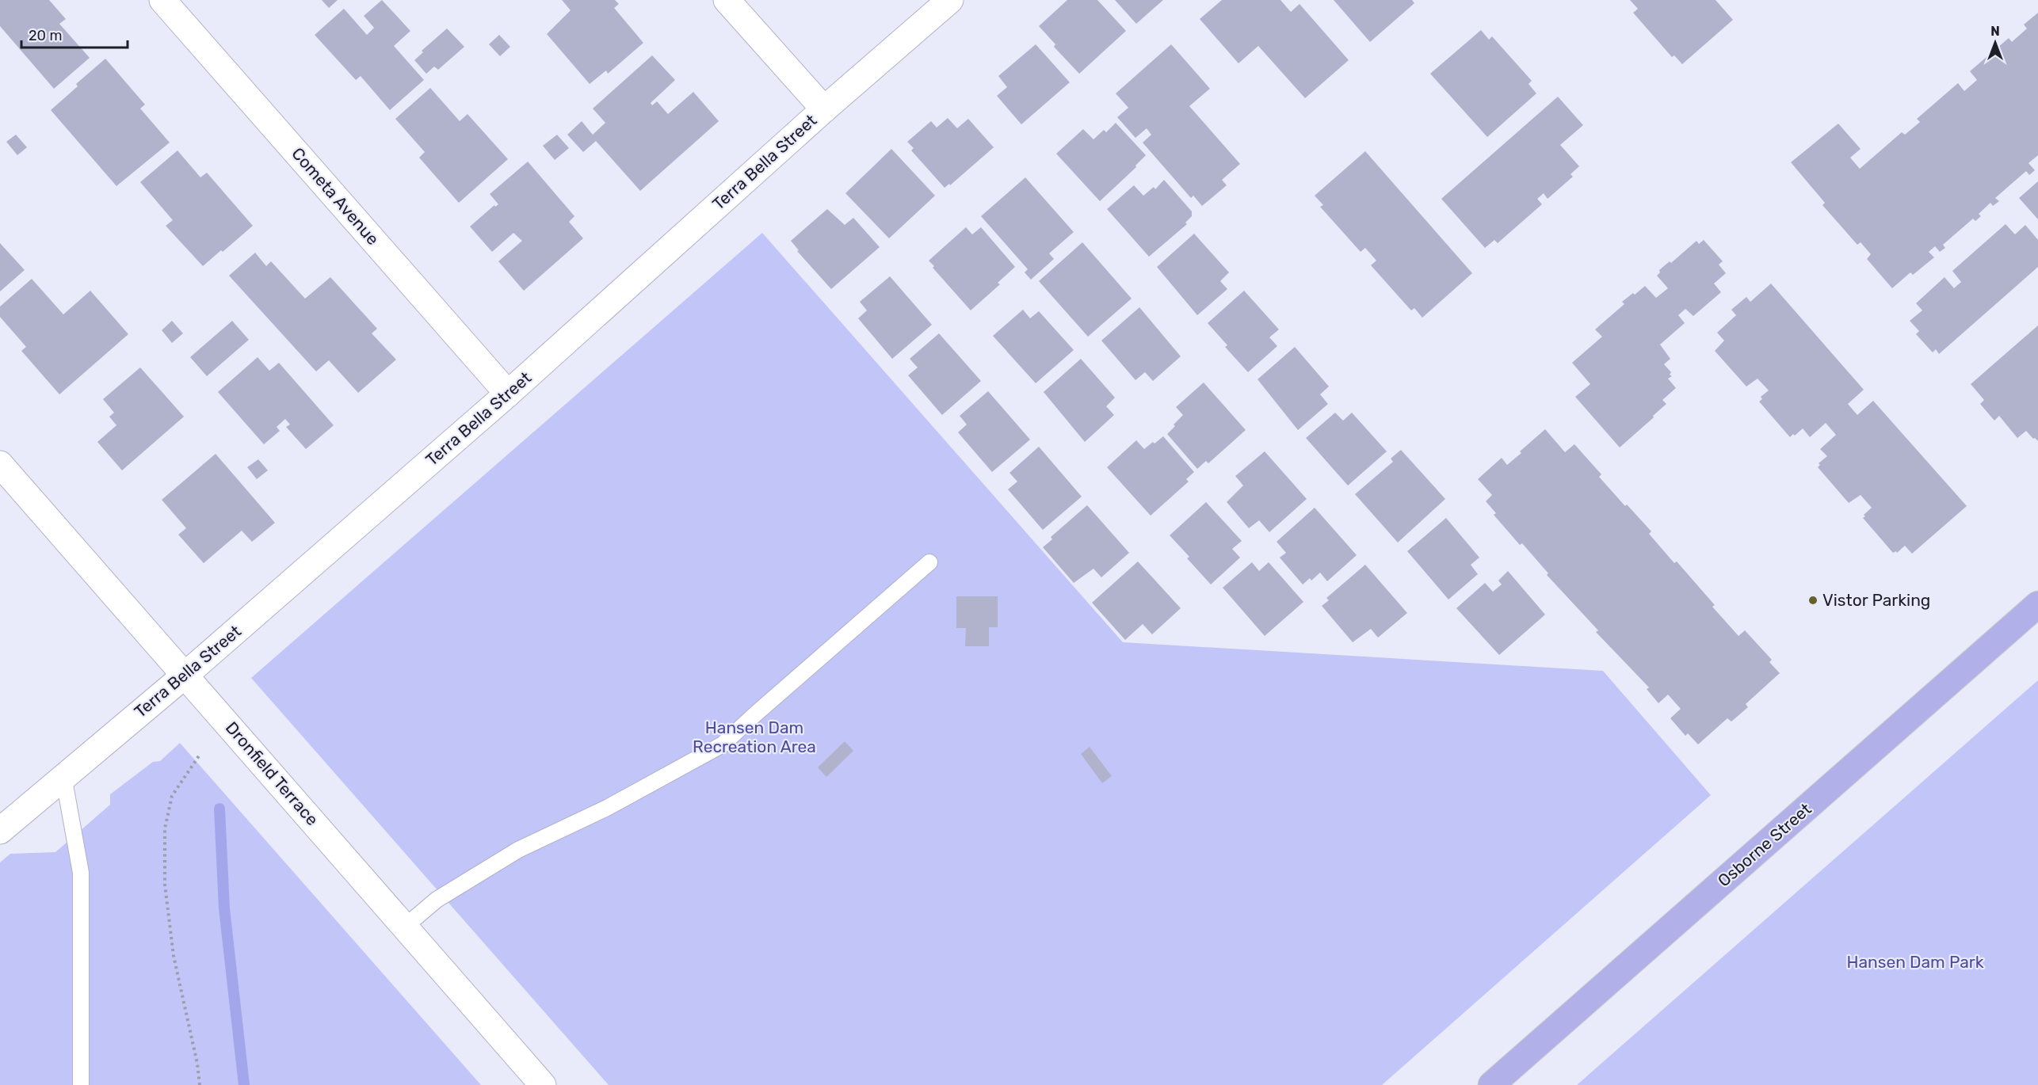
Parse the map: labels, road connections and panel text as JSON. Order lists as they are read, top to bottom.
{
  "streets": {
    "main road": ["Osborne Street"],
    "street": ["Terra Bella Street", "Cometa Avenue", "Dronfield Terrace"]
  },
  "crossings": [
    ["Terra Bella Street", "Cometa Avenue"],
    ["Terra Bella Street", "Dronfield Terrace"]
  ],
  "parks": ["Hansen Dam Recreation Area", "Hansen Dam Park"],
  "places": ["Vistor Parking"],
  "scale_bar": "20 m",
  "north": "top"
}
